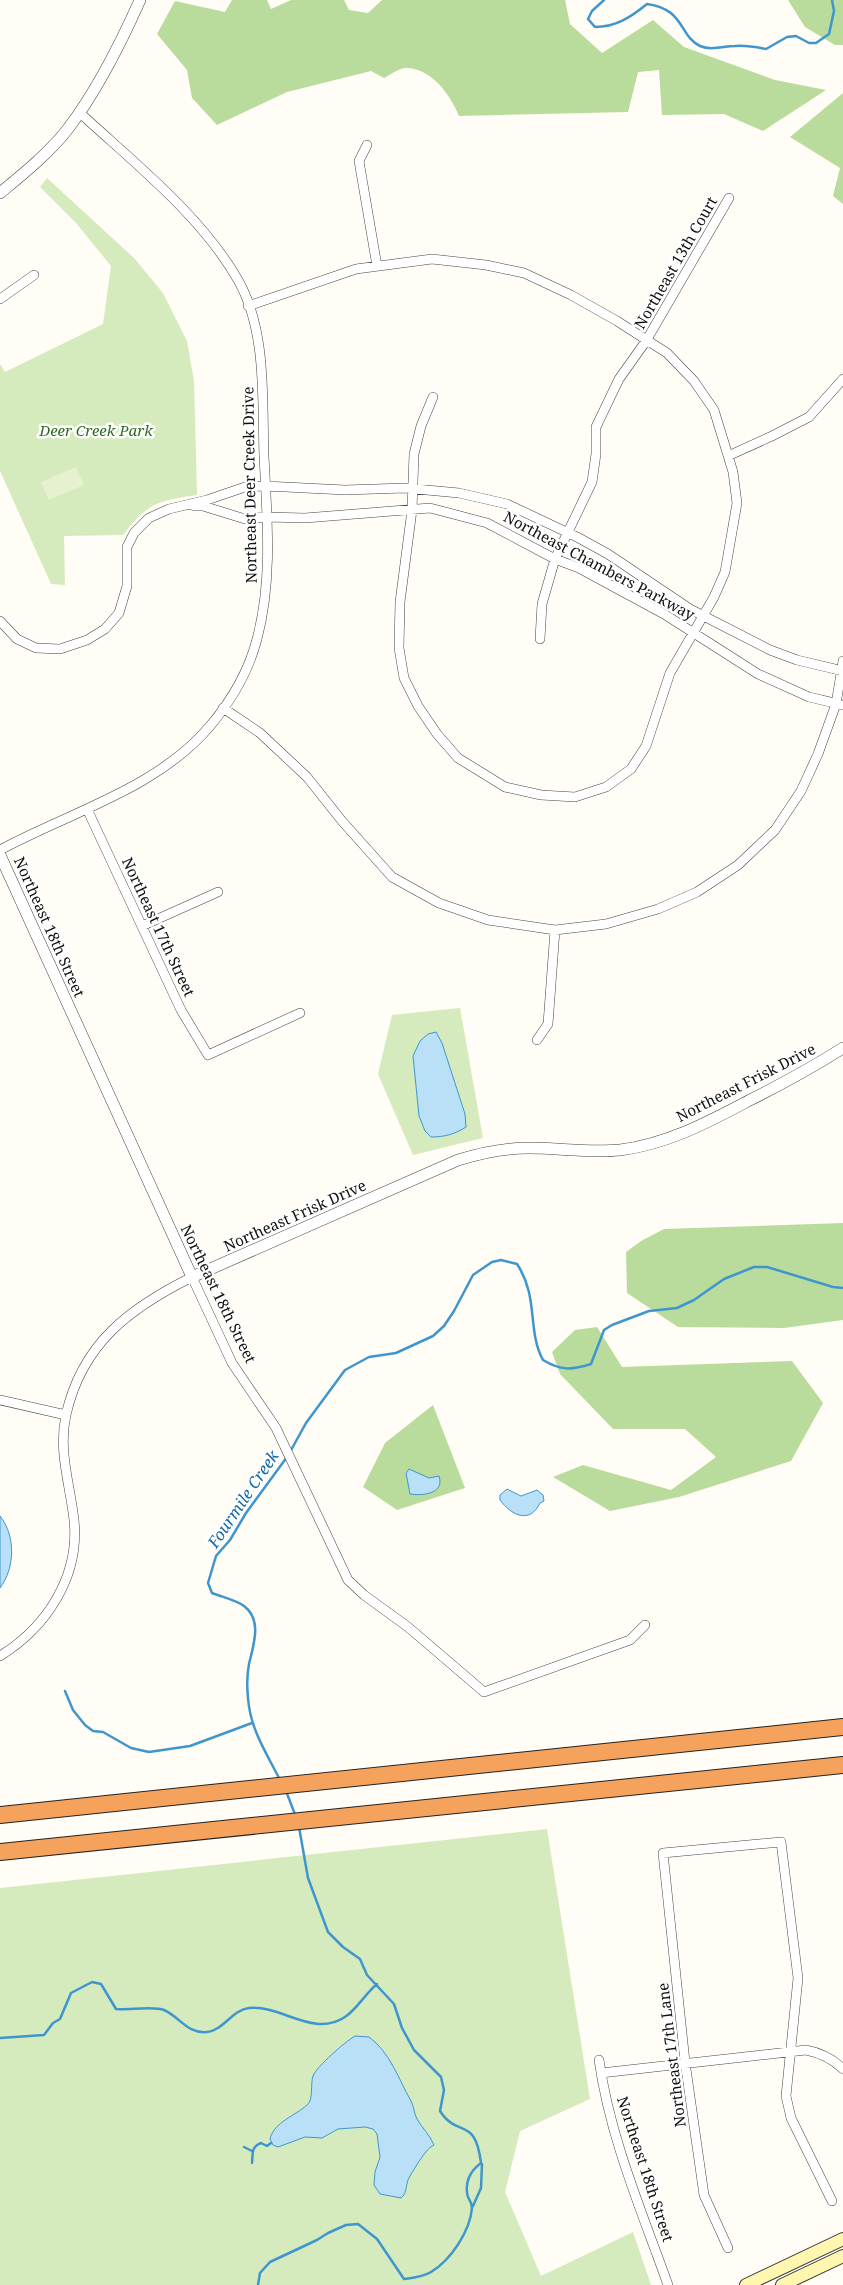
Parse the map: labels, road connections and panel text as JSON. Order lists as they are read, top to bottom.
{
  "streets": {
    "street": [
      "Northeast 13th Court",
      "Northeast Deer Creek Drive",
      "Northeast Chambers Parkway",
      "Northeast 18th Street",
      "Northeast 17th Street",
      "Northeast Frisk Drive",
      "Northeast 17th Lane"
    ]
  },
  "crossings": [
    ["Northeast 13th Court", "Northeast Chambers Parkway"],
    ["Northeast Deer Creek Drive", "Northeast Chambers Parkway"],
    ["Northeast Deer Creek Drive", "Northeast 17th Street"],
    ["Northeast 18th Street", "Northeast Frisk Drive"]
  ],
  "water": ["Fourmile Creek"],
  "parks": ["Deer Creek Park"]
}
